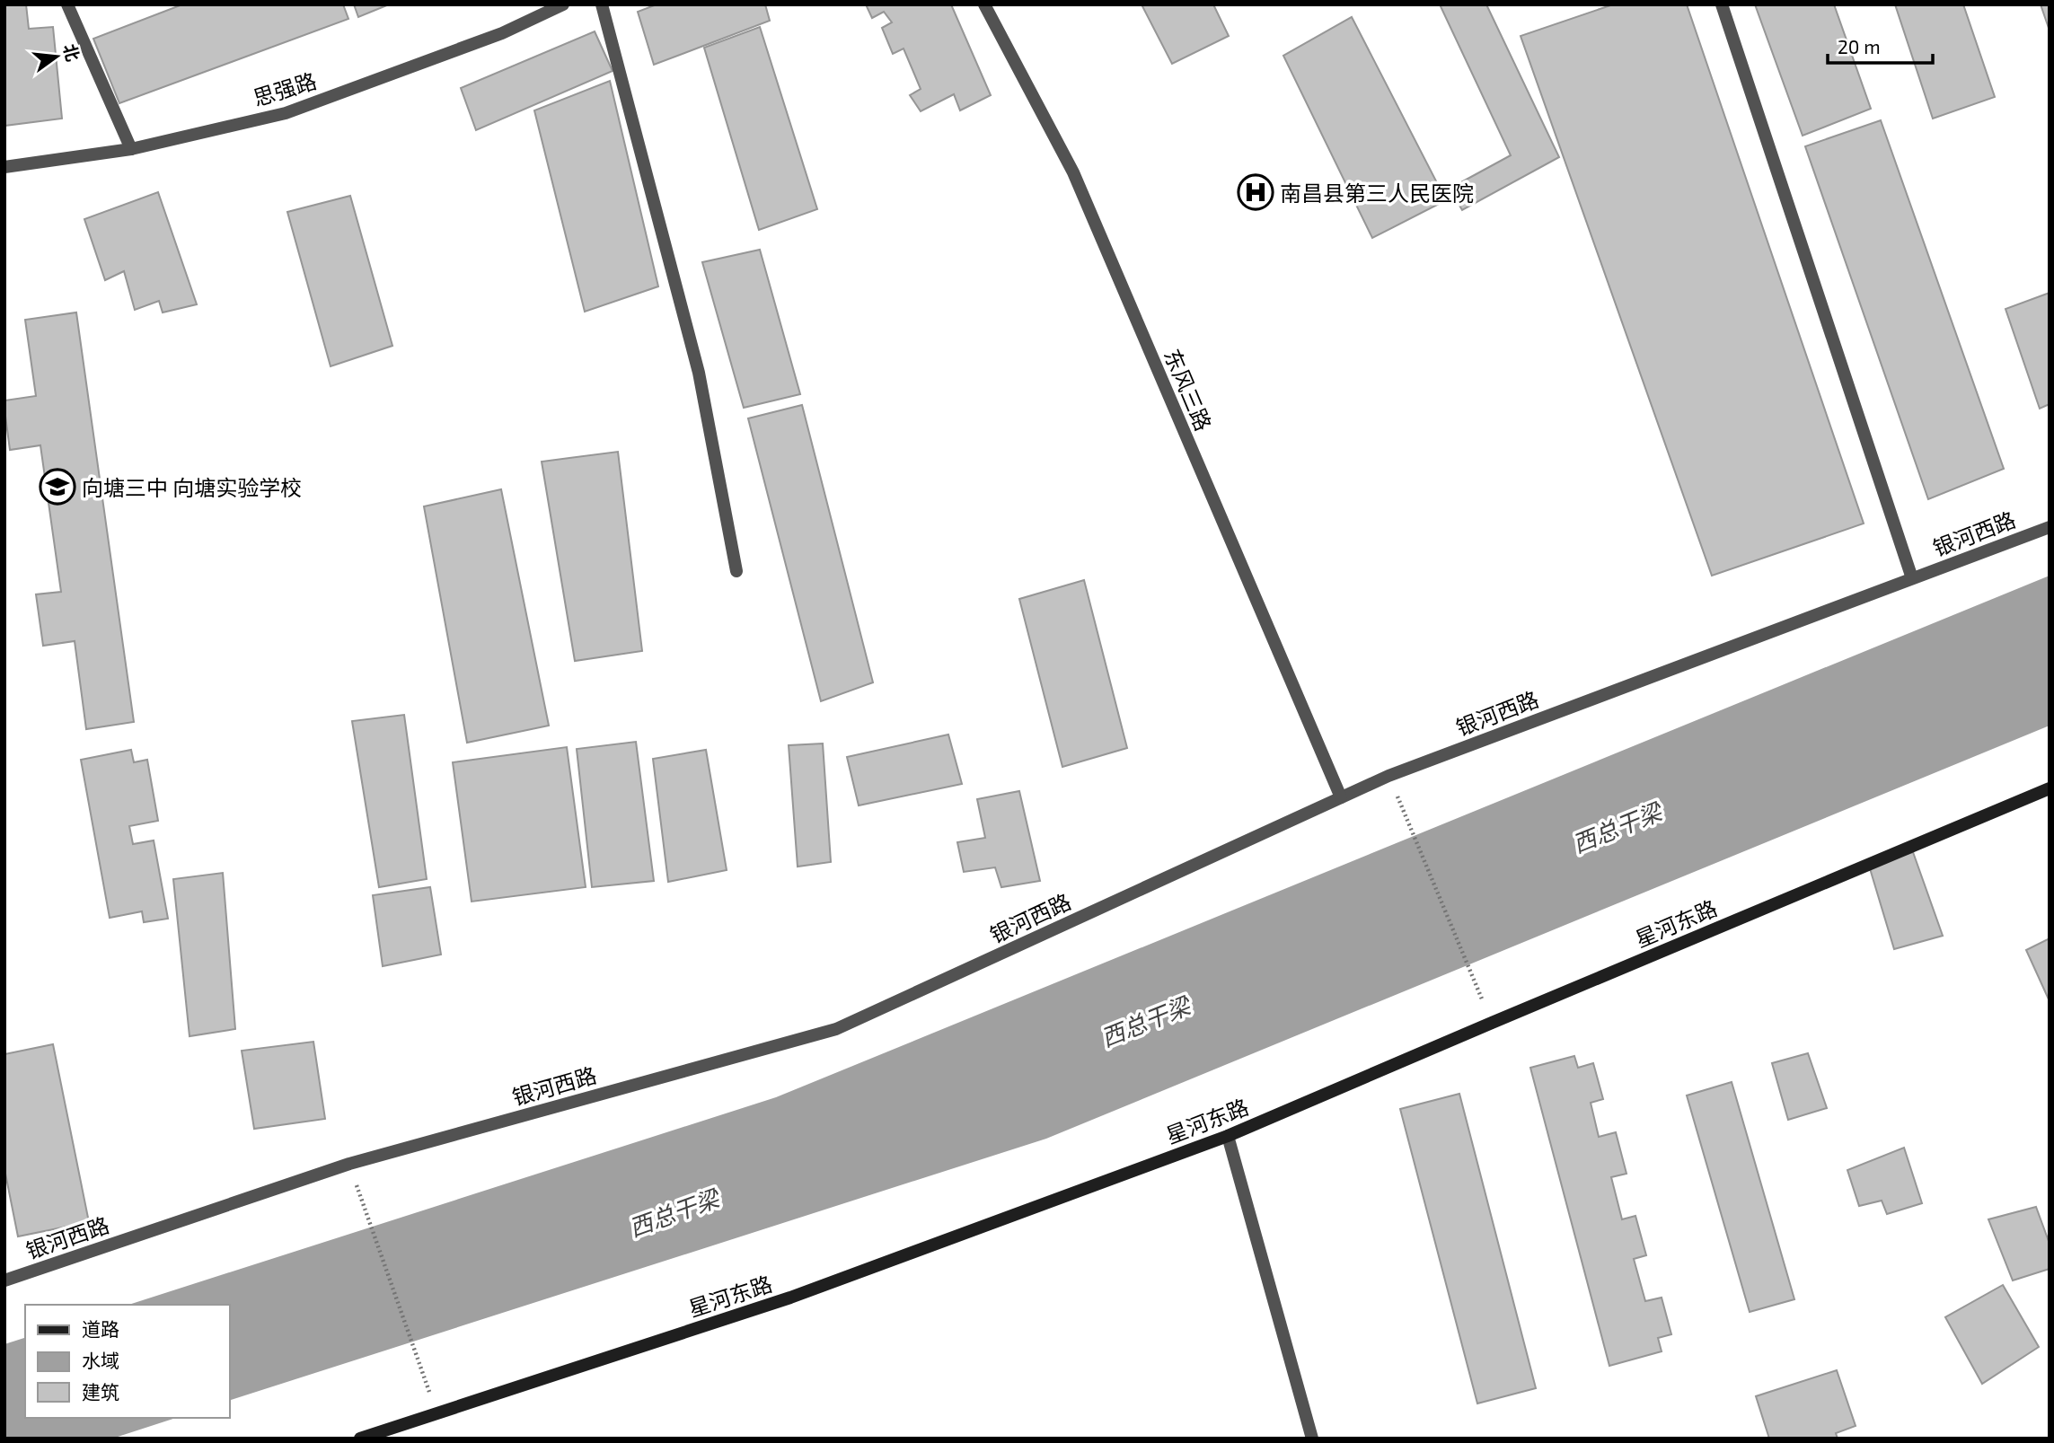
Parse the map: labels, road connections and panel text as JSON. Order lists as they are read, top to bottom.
{
  "streets": {
    "main road": ["星河东路"],
    "street": ["思强路", "东风三路", "银河西路"]
  },
  "crossings": [
    ["东风三路", "银河西路"]
  ],
  "water": ["西总干梁"],
  "places": {
    "hospital": ["南昌县第三人民医院"],
    "school or university": ["向塘三中 向塘实验学校"]
  },
  "legend": ["道路", "水域", "建筑"],
  "scale_bar": "20 m",
  "north": "right"
}
